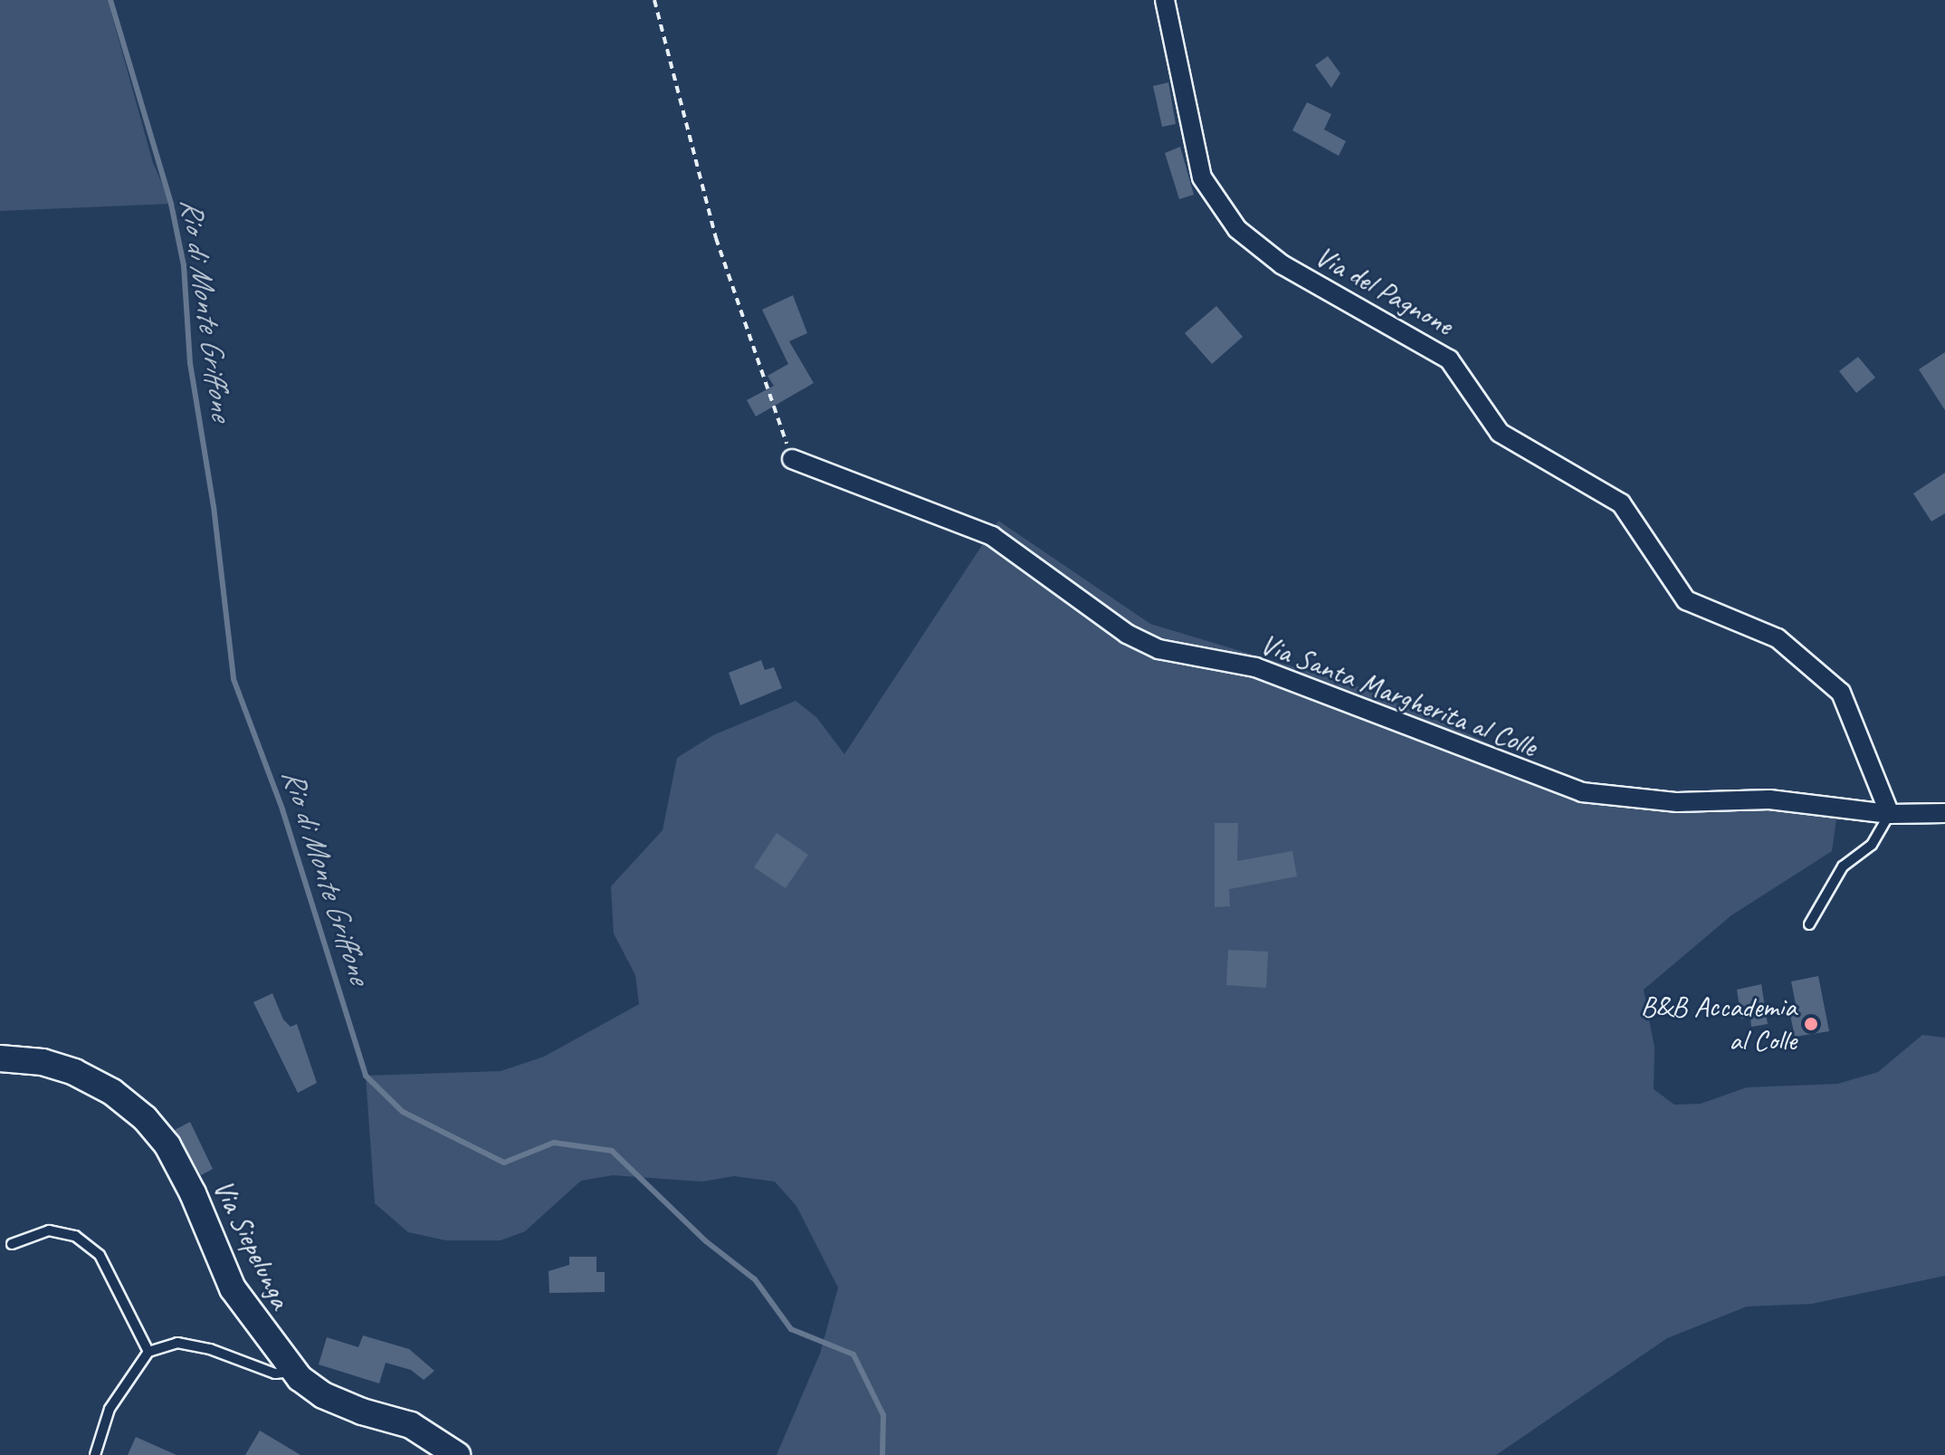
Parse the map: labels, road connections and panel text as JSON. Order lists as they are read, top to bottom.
{
  "streets": {
    "street": ["Via del Pagnone", "Via Santa Margherita al Colle", "Via Siepelunga"]
  },
  "crossings": [
    ["Via del Pagnone", "Via Santa Margherita al Colle"]
  ],
  "water": ["Rio di Monte Griffone"],
  "places": ["B&B Accademia al Colle"]
}
